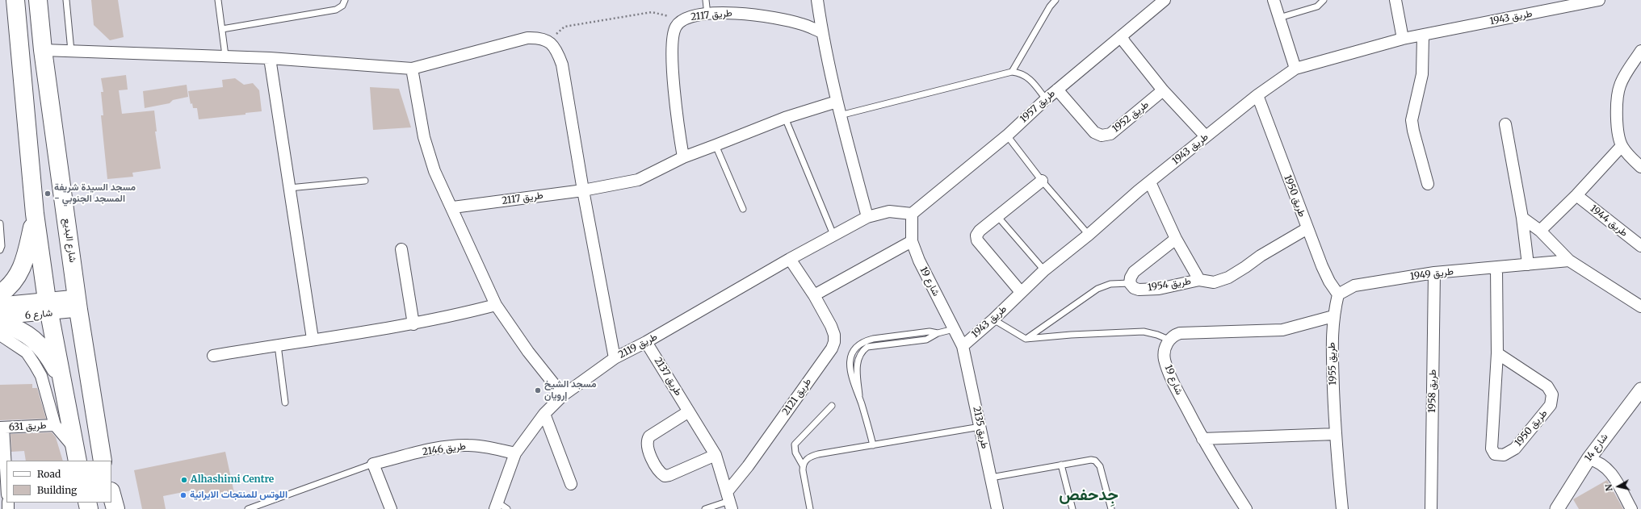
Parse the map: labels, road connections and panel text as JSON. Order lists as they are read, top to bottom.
{
  "streets": {
    "main road": ["شارع البديع"],
    "street": [
      "طريق 2117",
      "طريق 1943",
      "طريق 1957",
      "طريق 1952",
      "طريق 1950",
      "طريق 1944",
      "طريق 1949",
      "شارع 19",
      "طريق 1954",
      "شارع 6",
      "طريق 2119",
      "طريق 1955",
      "طريق 2137",
      "طريق 1958",
      "طريق 2121",
      "طريق 631",
      "طريق 2135",
      "شارع 14",
      "طريق 2146"
    ]
  },
  "crossings": [
    ["طريق 1943", "طريق 1950"],
    ["طريق 1943", "شارع 19"],
    ["طريق 1943", "طريق 1954"],
    ["طريق 1943", "طريق 2135"],
    ["طريق 1957", "طريق 1952"],
    ["طريق 1957", "شارع 19"],
    ["طريق 1957", "طريق 2119"],
    ["طريق 1950", "طريق 1949"],
    ["طريق 1950", "طريق 1954"],
    ["طريق 1950", "طريق 1955"],
    ["شارع البديع", "شارع 6"],
    ["طريق 1949", "طريق 1955"],
    ["طريق 1949", "طريق 1958"],
    ["شارع 19", "طريق 2119"],
    ["شارع 19", "طريق 2135"],
    ["طريق 2119", "طريق 2137"],
    ["طريق 2119", "طريق 2121"],
    ["طريق 2119", "طريق 2146"],
    ["طريق 2137", "طريق 2121"]
  ],
  "districts": ["جِدحفص"],
  "places": [
    "مسجد السيدة شريفة - المسجد الجنوبي",
    "مسجد الشيخ إرويان",
    "Alhashimi Centre",
    "اللوتس للمنتجات الايرانية"
  ],
  "legend": ["Road", "Building"],
  "north": "left"
}
